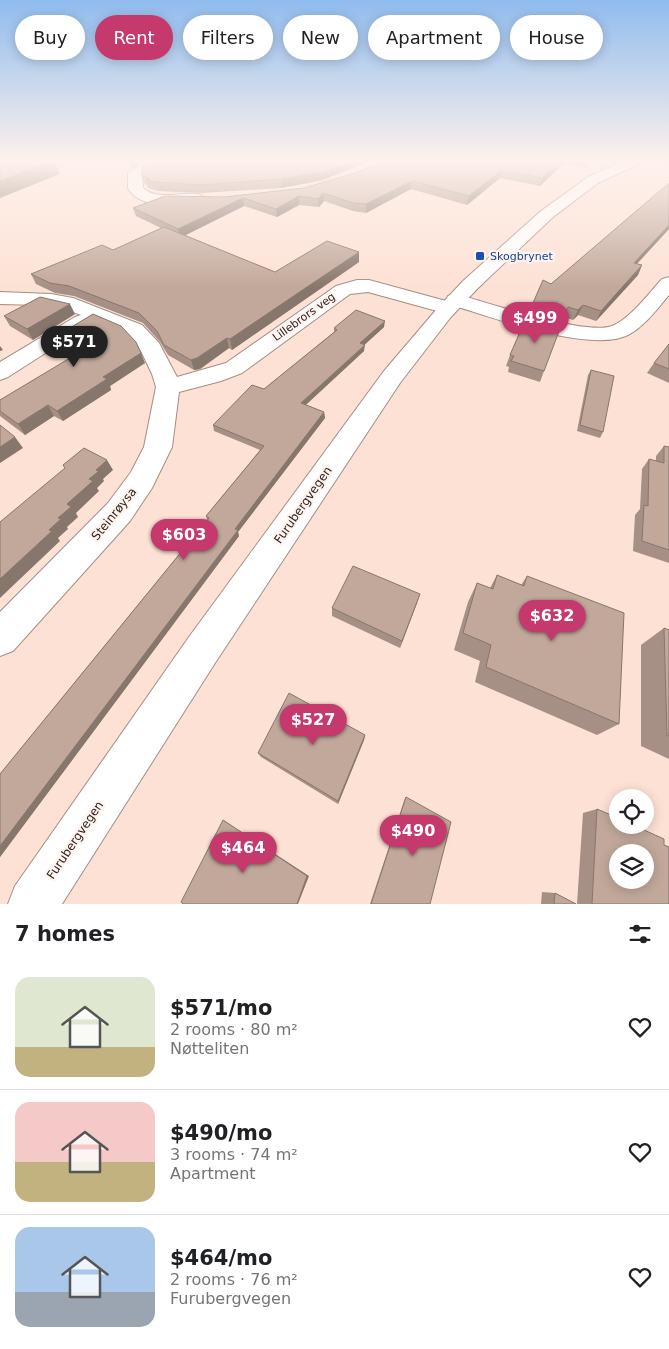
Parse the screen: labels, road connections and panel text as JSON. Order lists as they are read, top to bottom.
{
  "streets": {
    "street": ["Lillebrors veg", "Furubergvegen", "Steinrøysa"]
  },
  "crossings": [
    ["Lillebrors veg", "Furubergvegen"],
    ["Lillebrors veg", "Steinrøysa"]
  ],
  "places": {
    "transit": ["Skogbrynet"]
  },
  "page": {
    "chip": [
      "Buy",
      "Rent",
      "Filters",
      "New",
      "Apartment",
      "House"
    ],
    "price": [
      "$499",
      "$571",
      "$603",
      "$632",
      "$527",
      "$490",
      "$464"
    ],
    "heading": "7 homes",
    "list": [
      {
        "name": "$571/mo",
        "note": "2 rooms · 80 m² · Nøtteliten"
      },
      {
        "name": "$490/mo",
        "note": "3 rooms · 74 m² · Apartment"
      },
      {
        "name": "$464/mo",
        "note": "2 rooms · 76 m² · Furubergvegen"
      }
    ]
  }
}
